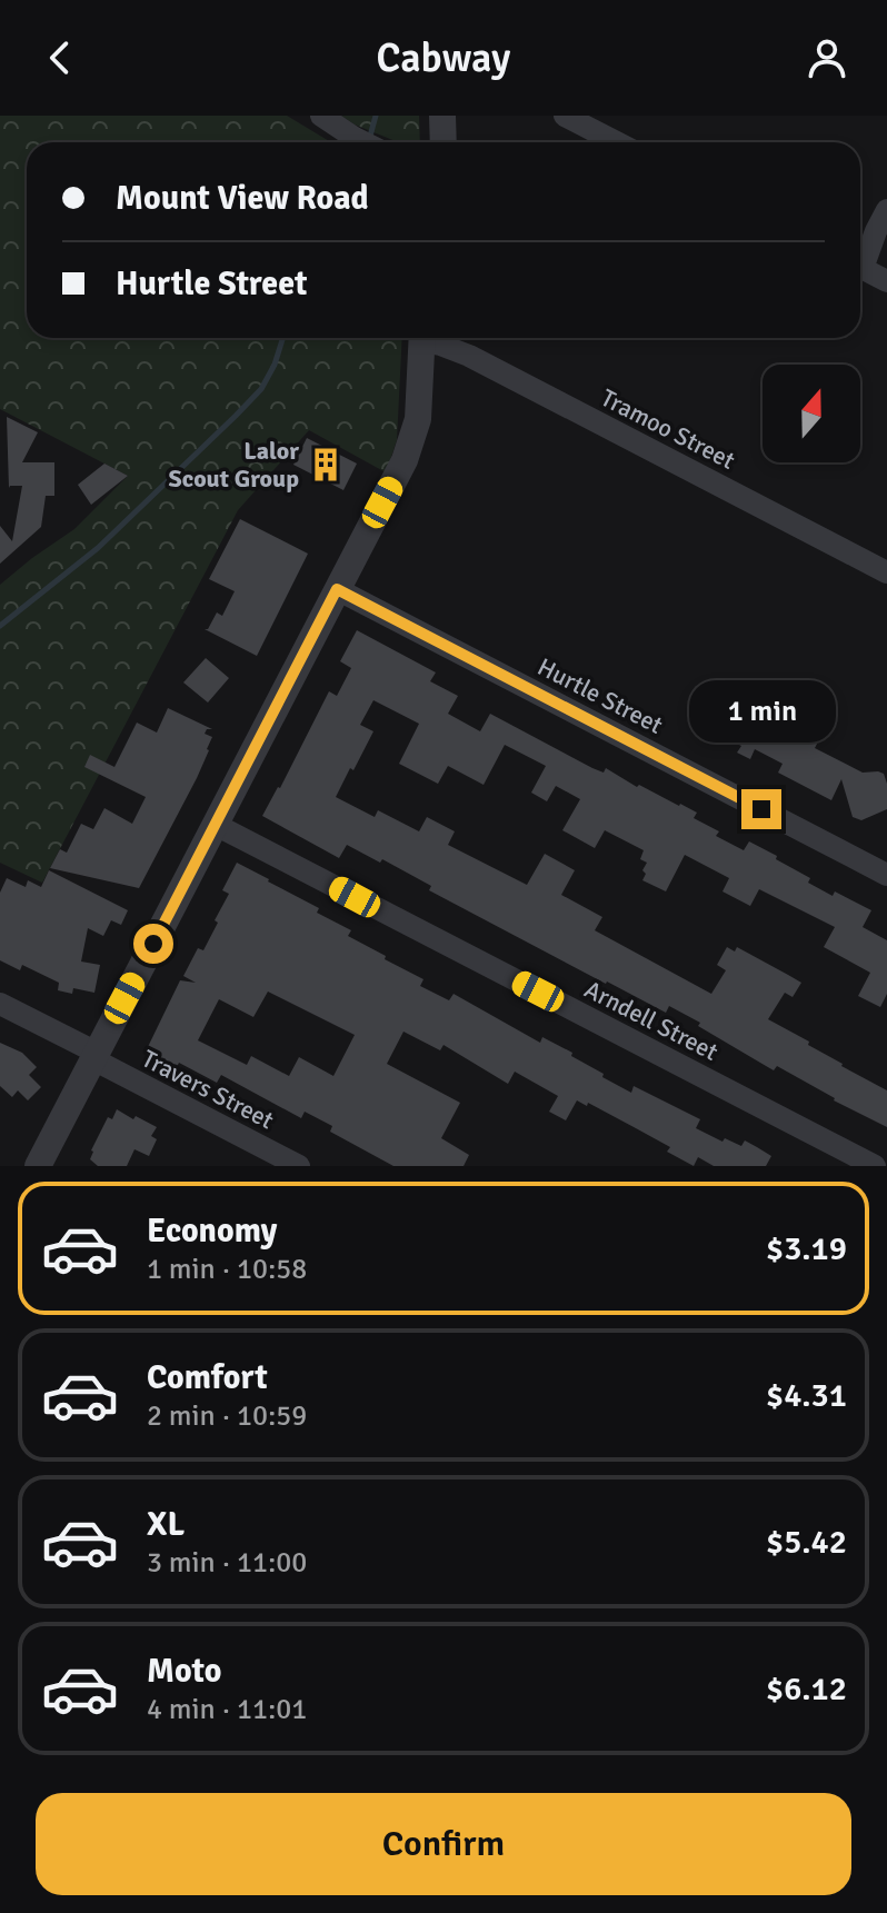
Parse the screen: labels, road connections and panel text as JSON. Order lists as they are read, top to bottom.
{
  "streets": {
    "street": [
      "Tramoo Street",
      "Hurtle Street",
      "Arndell Street",
      "Travers Street"
    ]
  },
  "places": {
    "building": ["Lalor Scout Group"]
  },
  "north": "top",
  "page": {
    "header": "Cabway",
    "banner": ["Mount View Road", "Hurtle Street"],
    "bubble": "1 min",
    "list": [
      {
        "name": "Economy",
        "note": "1 min · 10:58",
        "value": "$3.19"
      },
      {
        "name": "Comfort",
        "note": "2 min · 10:59",
        "value": "$4.31"
      },
      {
        "name": "XL",
        "note": "3 min · 11:00",
        "value": "$5.42"
      },
      {
        "name": "Moto",
        "note": "4 min · 11:01",
        "value": "$6.12"
      }
    ],
    "buttons": "Confirm"
  }
}
